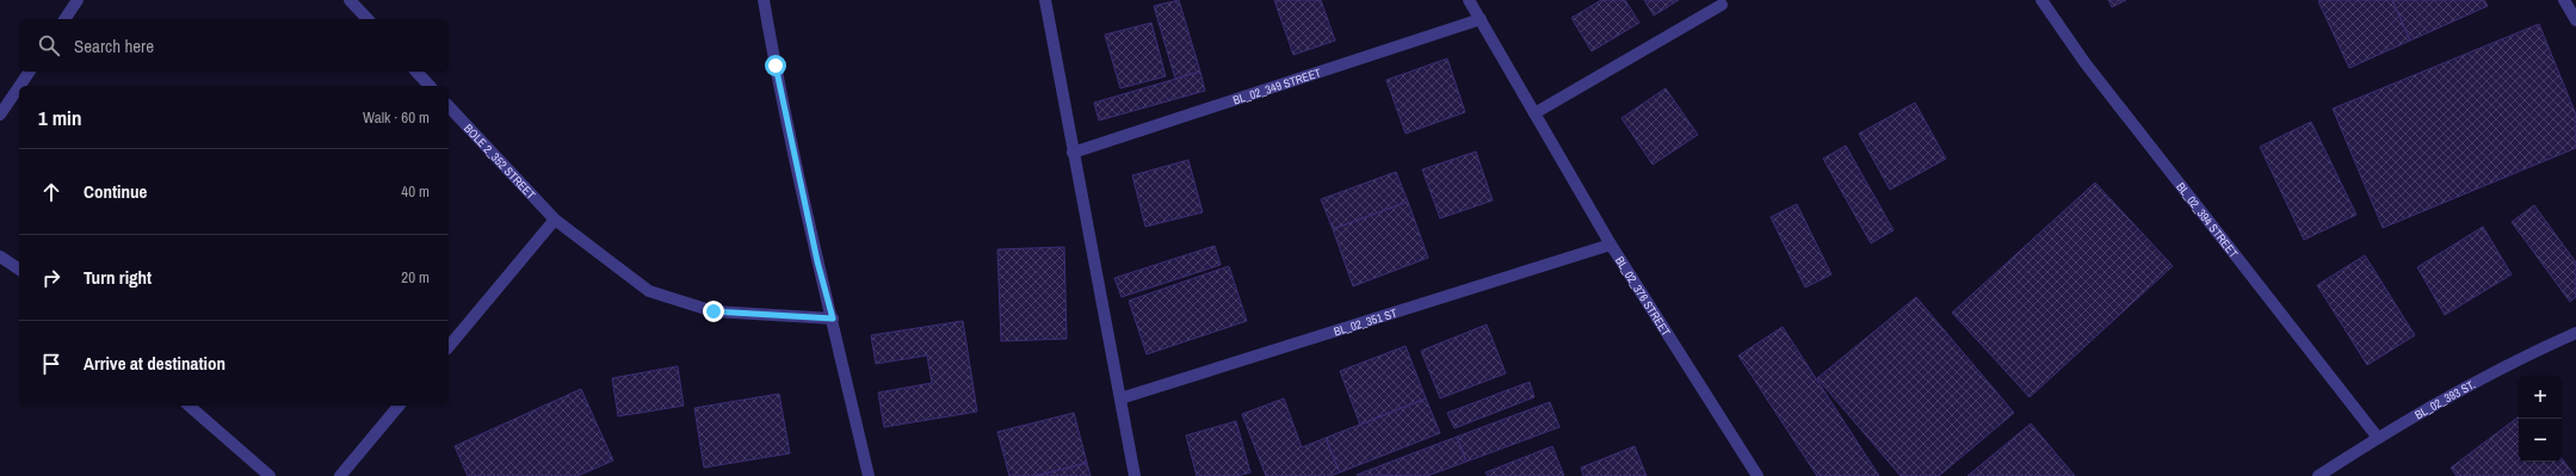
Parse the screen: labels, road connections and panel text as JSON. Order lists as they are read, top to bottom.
{
  "streets": {
    "street": [
      "BL_02_349 STREET",
      "BOLE 2_352 STREET",
      "BL_02_394 STREET",
      "BL_02_376 STREET",
      "BL_02_351 ST",
      "BL_02_393 ST."
    ]
  },
  "crossings": [
    ["BL_02_349 STREET", "BL_02_376 STREET"],
    ["BL_02_394 STREET", "BL_02_393 ST."],
    ["BL_02_376 STREET", "BL_02_351 ST"]
  ],
  "page": {
    "search": "Search here",
    "heading": ["1 min", "Walk · 60 m"],
    "list": [
      ["Continue", "40 m"],
      ["Turn right", "20 m"],
      "Arrive at destination"
    ],
    "map_buttons": ["+", "−"]
  }
}
